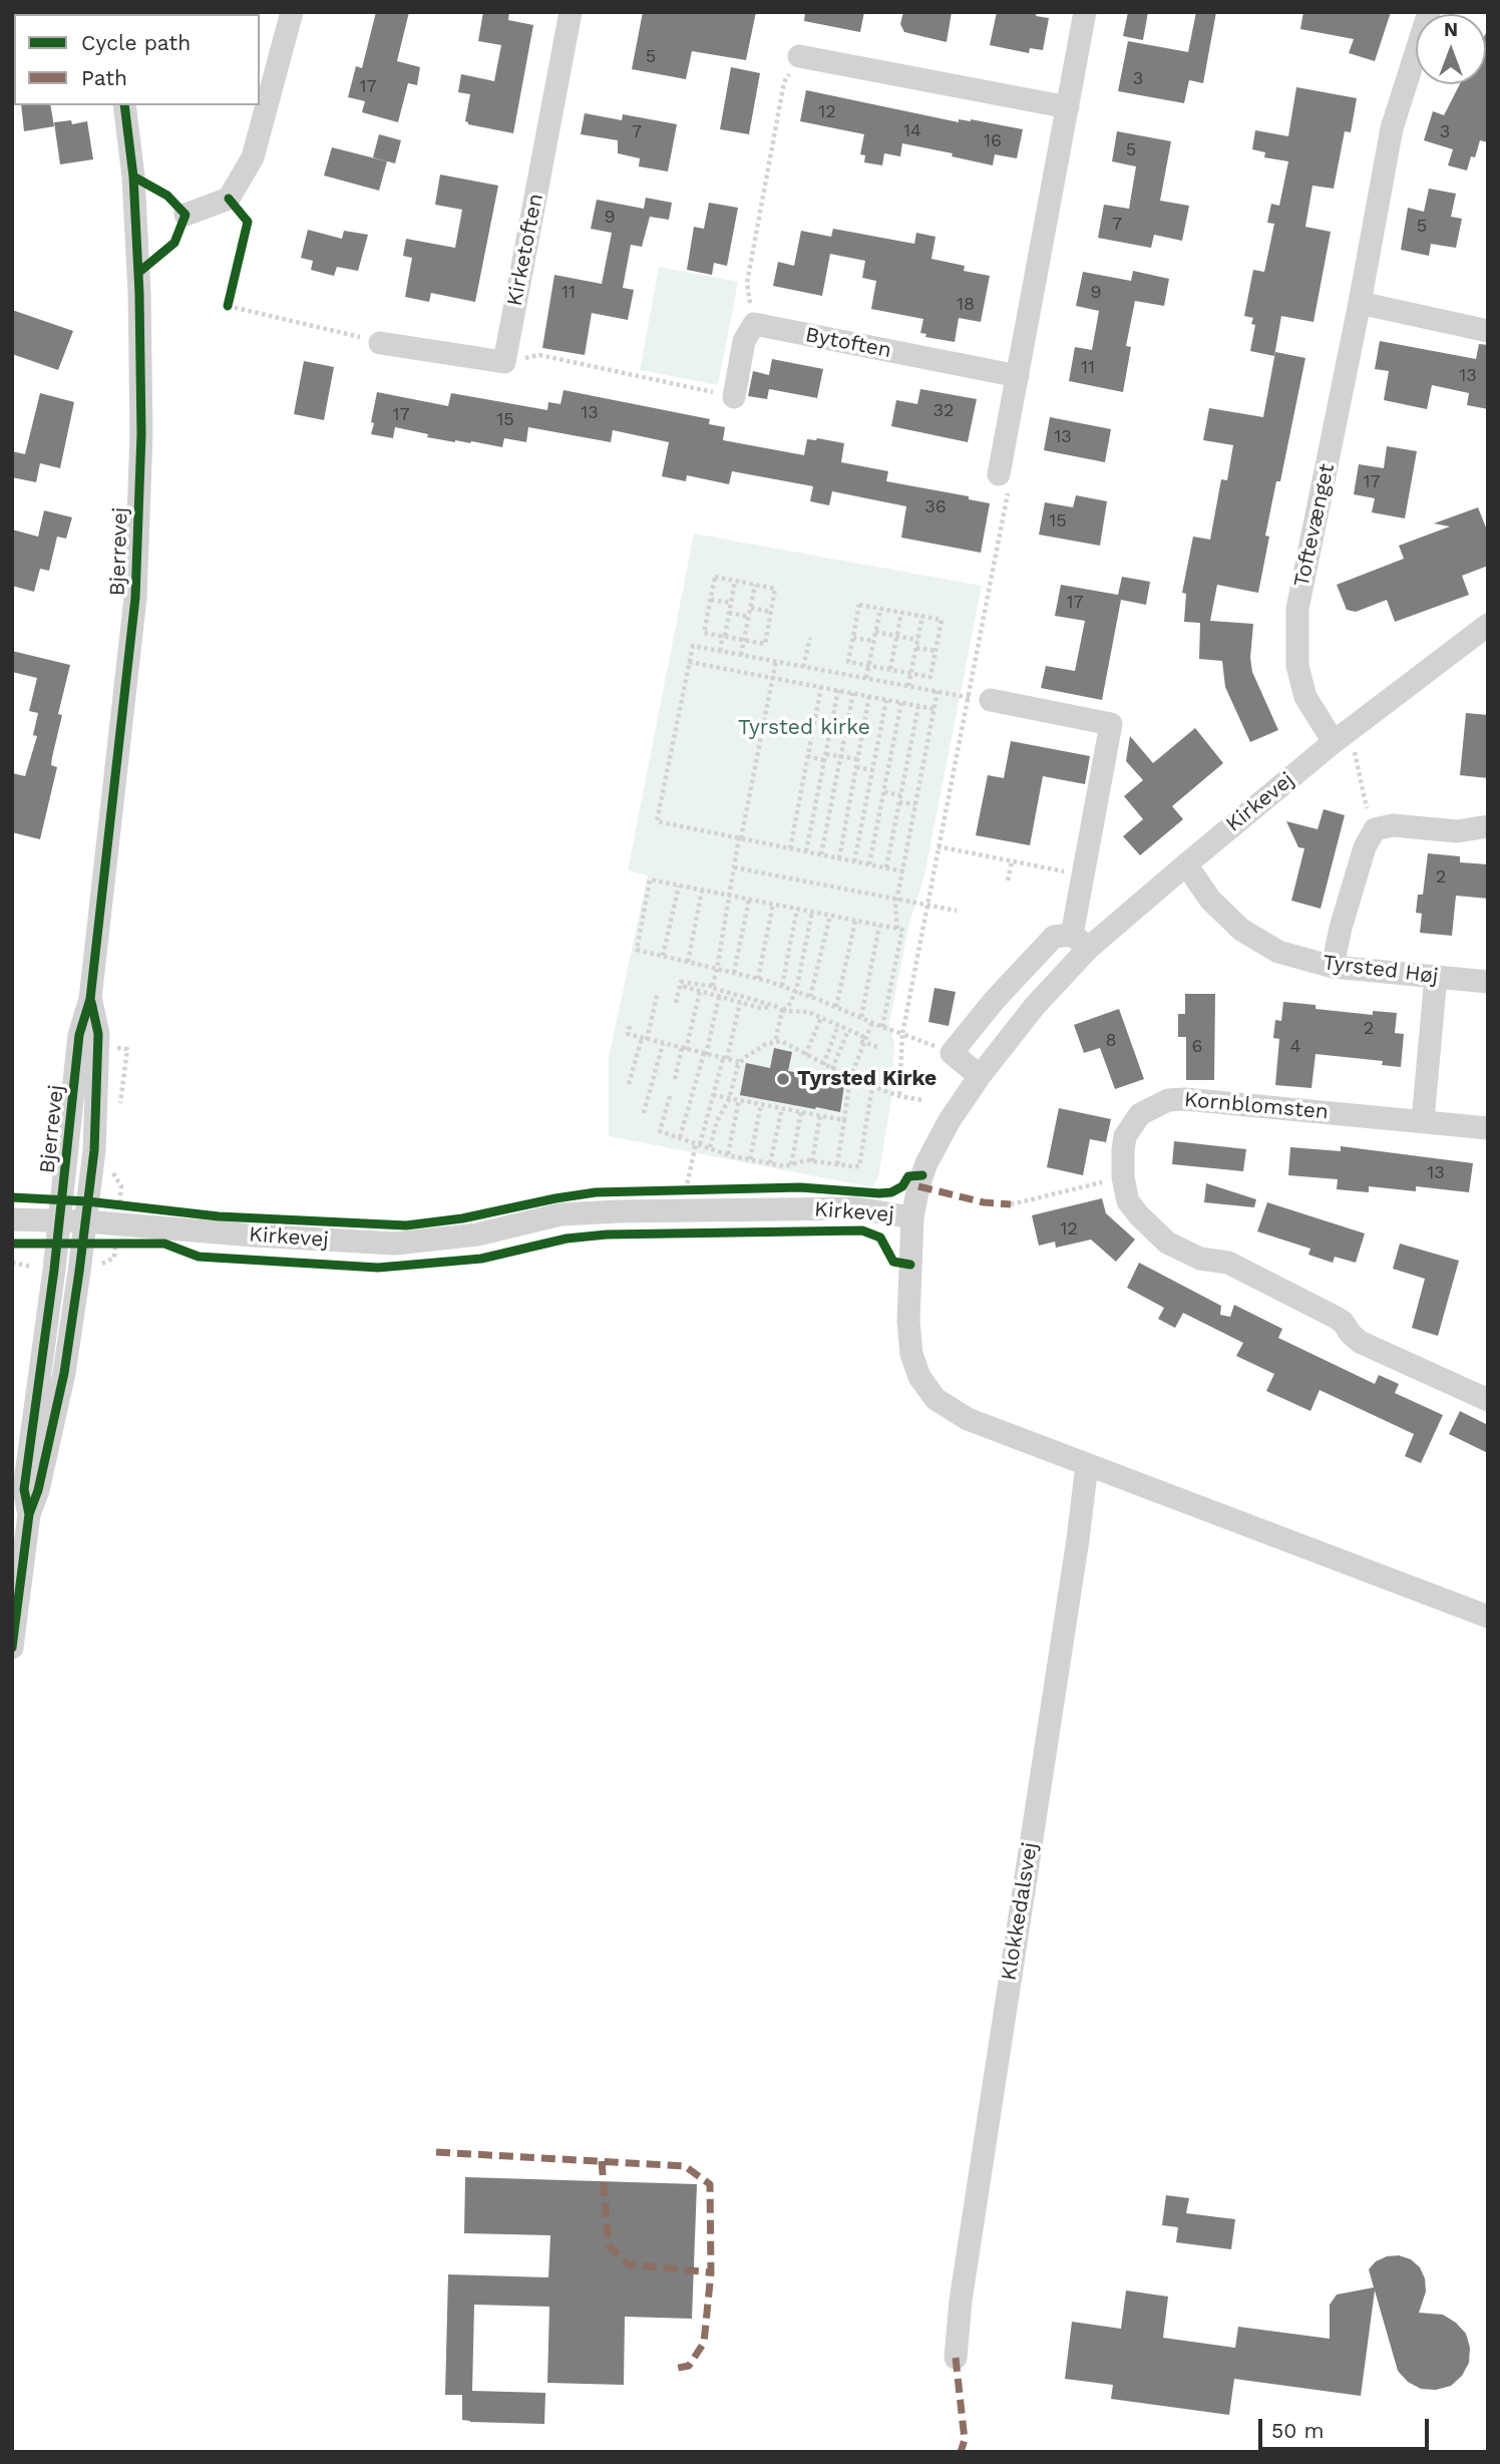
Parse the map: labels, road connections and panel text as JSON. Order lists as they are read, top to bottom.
{
  "streets": {
    "street": [
      "Kirketoften",
      "Bytoften",
      "Toftevænget",
      "Bjerrevej",
      "Kirkevej",
      "Tyrsted Høj",
      "Kornblomsten",
      "Klokkedalsvej"
    ]
  },
  "crossings": [
    ["Toftevænget", "Kirkevej"],
    ["Bjerrevej", "Kirkevej"],
    ["Kirkevej", "Tyrsted Høj"]
  ],
  "parks": ["Tyrsted kirke"],
  "places": ["Tyrsted Kirke"],
  "house_numbers": [
    "5",
    "3",
    "17",
    "12",
    "14",
    "7",
    "3",
    "16",
    "5",
    "9",
    "7",
    "5",
    "11",
    "9",
    "18",
    "11",
    "13",
    "32",
    "13",
    "17",
    "15",
    "13",
    "17",
    "36",
    "15",
    "17",
    "2",
    "2",
    "8",
    "6",
    "4",
    "13",
    "12"
  ],
  "legend": ["Cycle path", "Path"],
  "scale_bar": "50 m",
  "north": "top"
}
